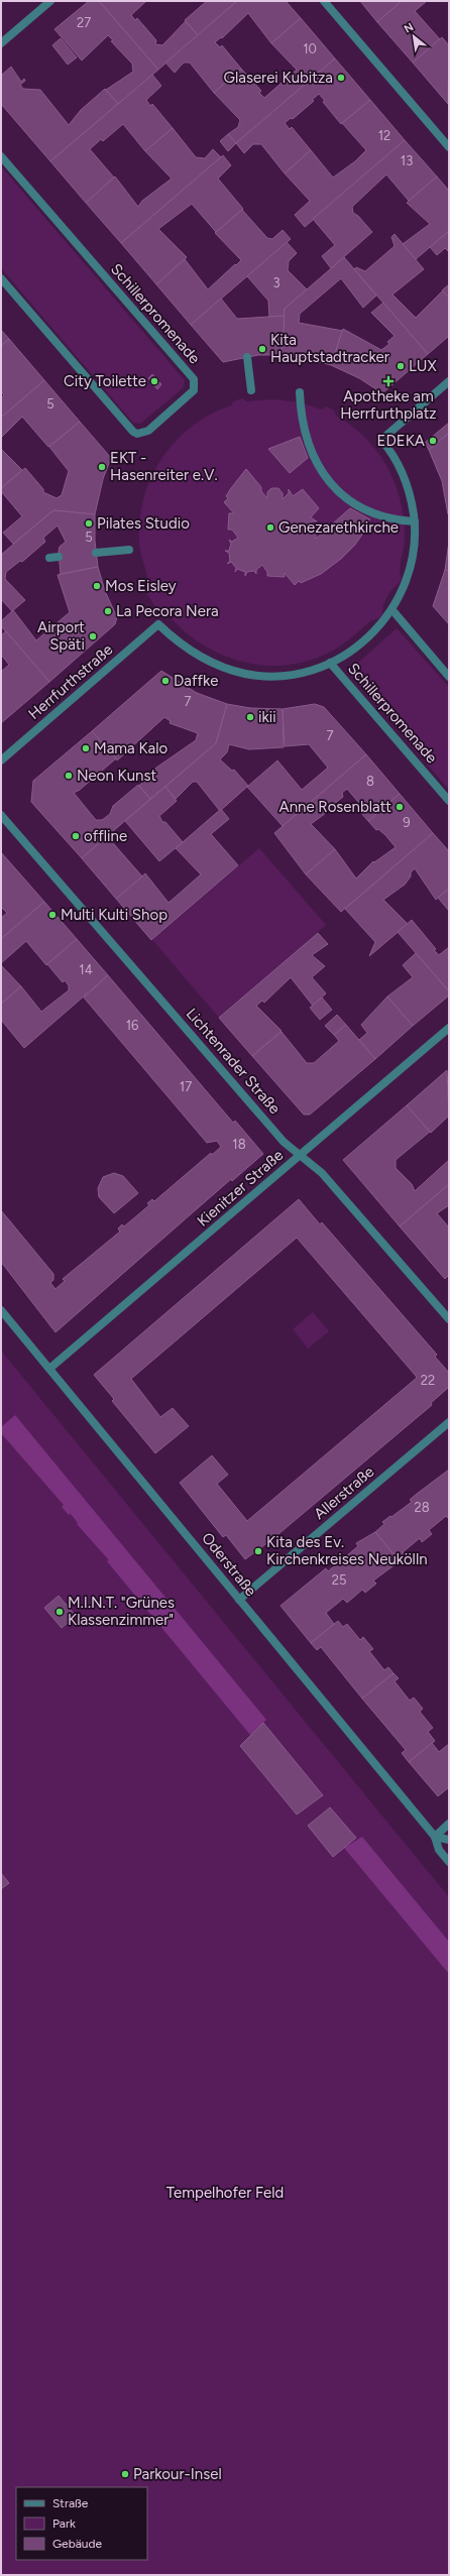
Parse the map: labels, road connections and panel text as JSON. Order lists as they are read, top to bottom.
{
  "streets": {
    "street": [
      "Schillerpromenade",
      "Herrfurthstraße",
      "Lichtenrader Straße",
      "Kienitzer Straße",
      "Allerstraße",
      "Oderstraße"
    ]
  },
  "crossings": [
    ["Schillerpromenade", "Herrfurthstraße"],
    ["Lichtenrader Straße", "Kienitzer Straße"],
    ["Kienitzer Straße", "Oderstraße"],
    ["Allerstraße", "Oderstraße"]
  ],
  "parks": ["Tempelhofer Feld"],
  "places": {
    "other": [
      "Glaserei Kubitza",
      "Kita Hauptstadtracker",
      "LUX",
      "City Toilette",
      "EDEKA",
      "EKT - Hasenreiter e.V.",
      "Pilates Studio",
      "Genezarethkirche",
      "Mos Eisley",
      "La Pecora Nera",
      "Airport Späti",
      "Daffke",
      "ikii",
      "Mama Kalo",
      "Neon Kunst",
      "Anne Rosenblatt",
      "offline",
      "Multi Kulti Shop",
      "Kita des Ev. Kirchenkreises Neukölln",
      "M.I.N.T. \"Grünes Klassenzimmer\"",
      "Parkour-Insel"
    ],
    "health": ["Apotheke am Herrfurthplatz"]
  },
  "house_numbers": [
    "27",
    "10",
    "12",
    "13",
    "3",
    "5",
    "5",
    "7",
    "7",
    "8",
    "9",
    "14",
    "16",
    "17",
    "18",
    "22",
    "28",
    "25"
  ],
  "legend": ["Straße", "Park", "Gebäude"],
  "north": "top left"
}
